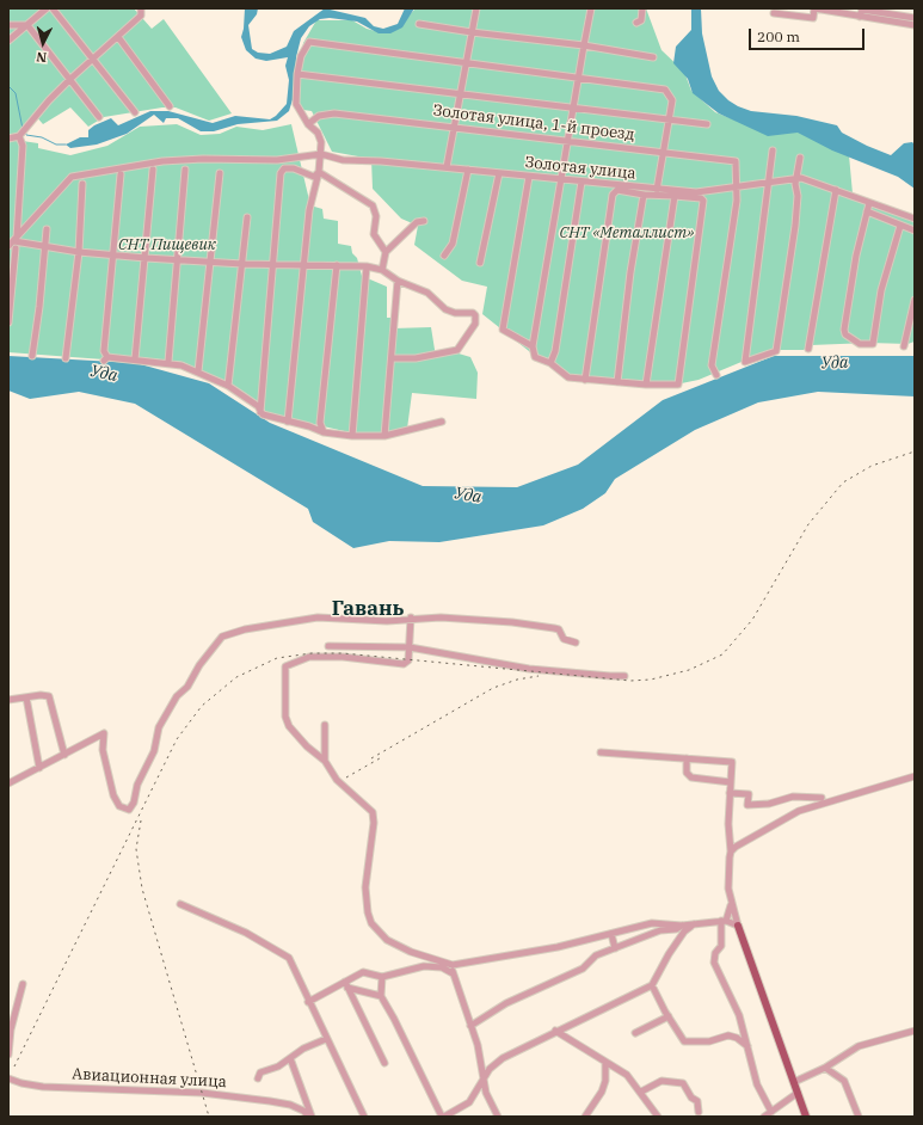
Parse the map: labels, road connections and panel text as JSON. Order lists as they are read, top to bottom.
{
  "streets": {
    "street": ["Золотая улица, 1-й проезд", "Золотая улица", "Авиационная улица"]
  },
  "crossings": [
    ["Золотая улица, 1-й проезд", "Золотая улица"]
  ],
  "districts": ["Гавань"],
  "water": ["Уда"],
  "parks": ["СНТ «Металлист»", "СНТ Пищевик"],
  "scale_bar": "200 m",
  "north": "bottom"
}
